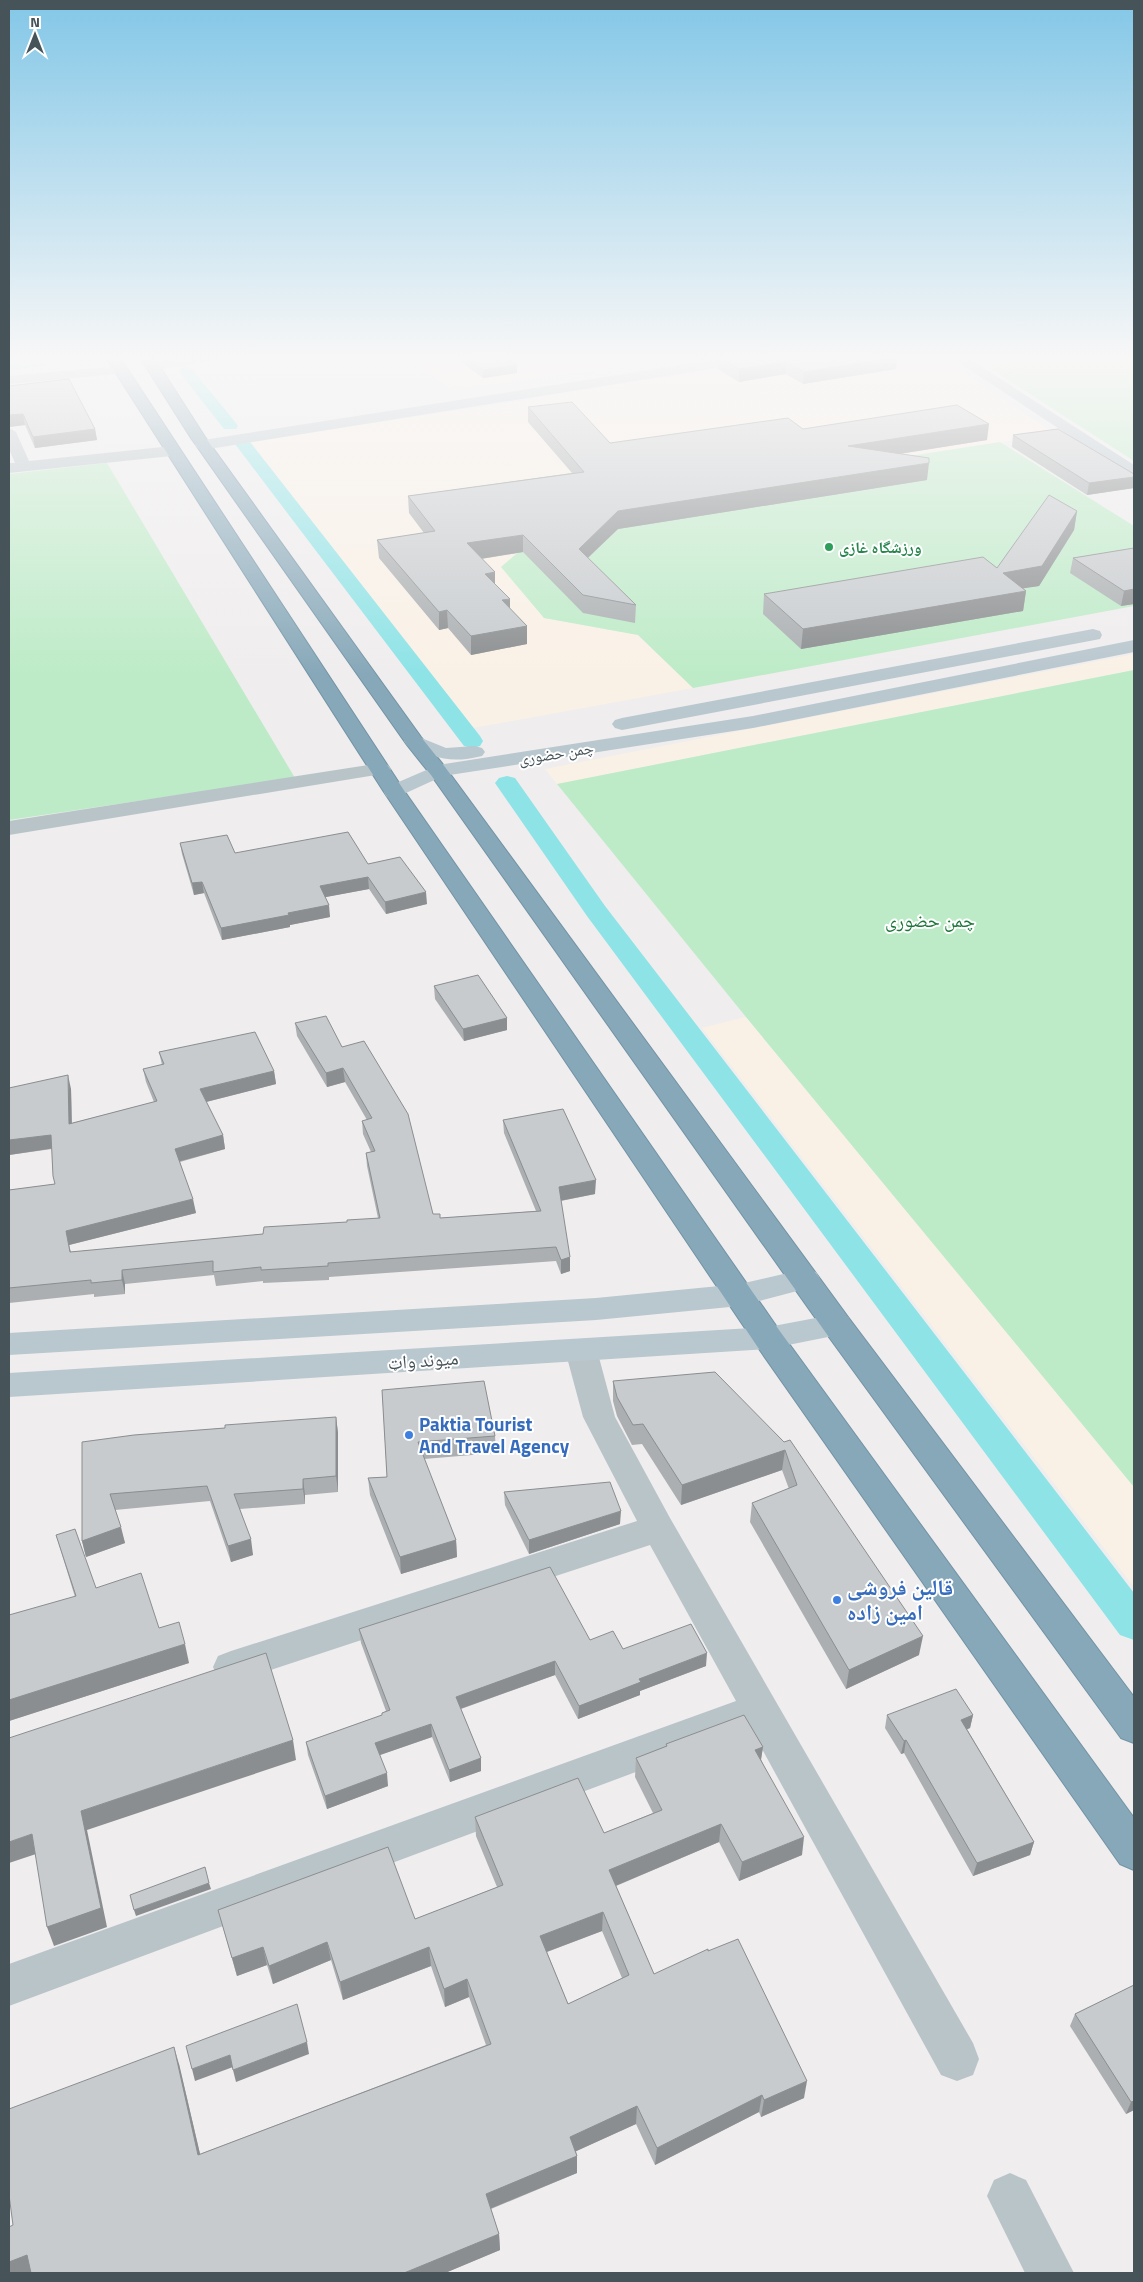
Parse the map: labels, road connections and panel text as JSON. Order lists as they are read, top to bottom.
{
  "streets": {
    "main road": ["چمن حضوری", "میوند واټ"]
  },
  "parks": ["چمن حضوری"],
  "places": ["ورزشگاه غازی", "Paktia Tourist And Travel Agency", "قالین فروشی امین زاده"],
  "north": "top"
}
